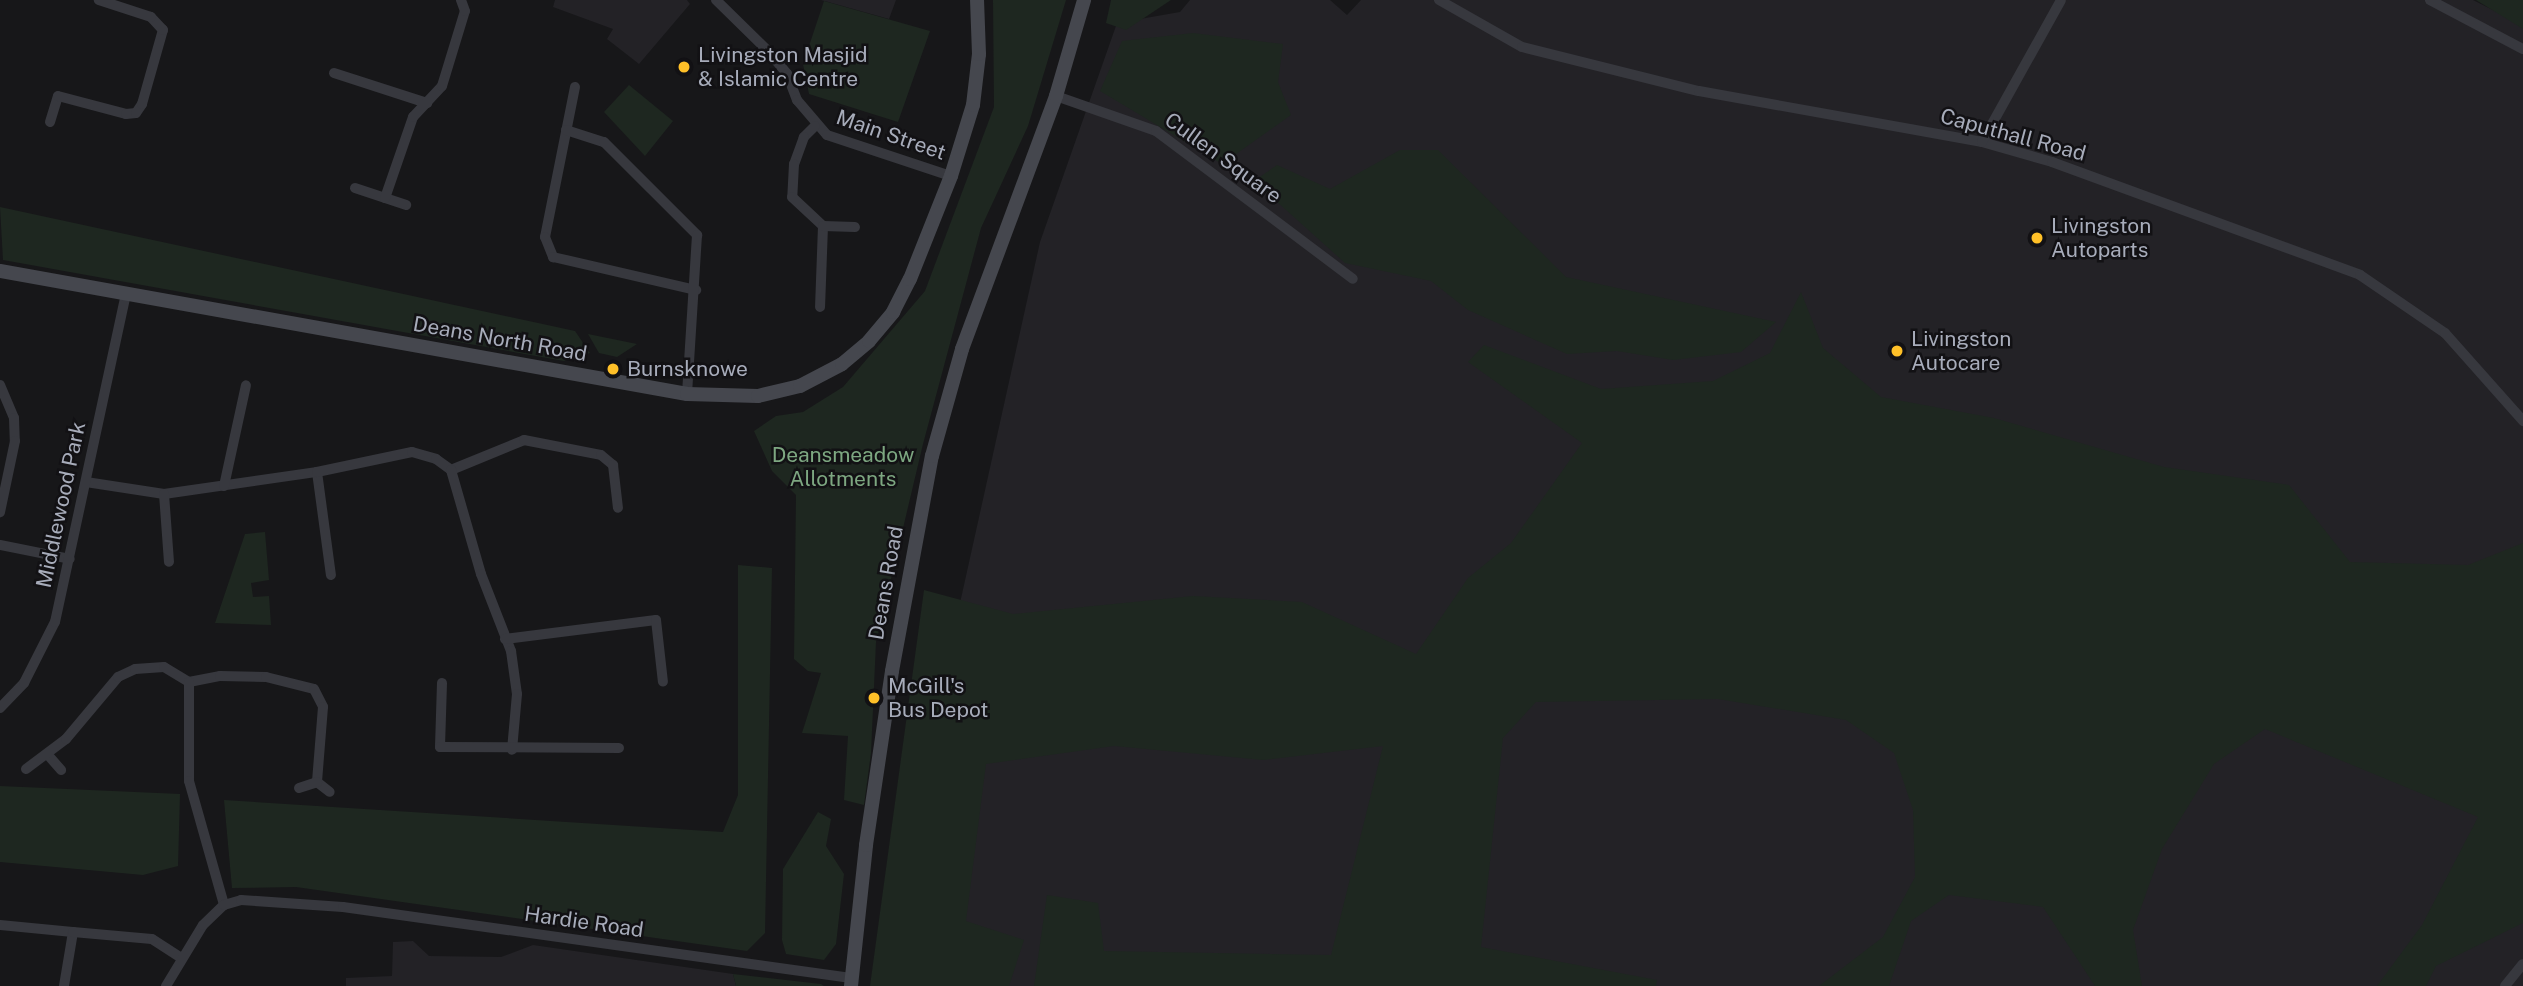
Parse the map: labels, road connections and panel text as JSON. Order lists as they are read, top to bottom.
{
  "streets": {
    "street": [
      "Main Street",
      "Caputhall Road",
      "Cullen Square",
      "Deans North Road",
      "Middlewood Park",
      "Deans Road",
      "Hardie Road"
    ]
  },
  "crossings": [
    ["Main Street", "Deans North Road"],
    ["Cullen Square", "Deans Road"],
    ["Deans North Road", "Middlewood Park"],
    ["Deans Road", "Hardie Road"]
  ],
  "parks": ["Deansmeadow Allotments"],
  "places": [
    "Livingston Masjid & Islamic Centre",
    "Livingston Autoparts",
    "Livingston Autocare",
    "Burnsknowe",
    "McGill's Bus Depot"
  ]
}
